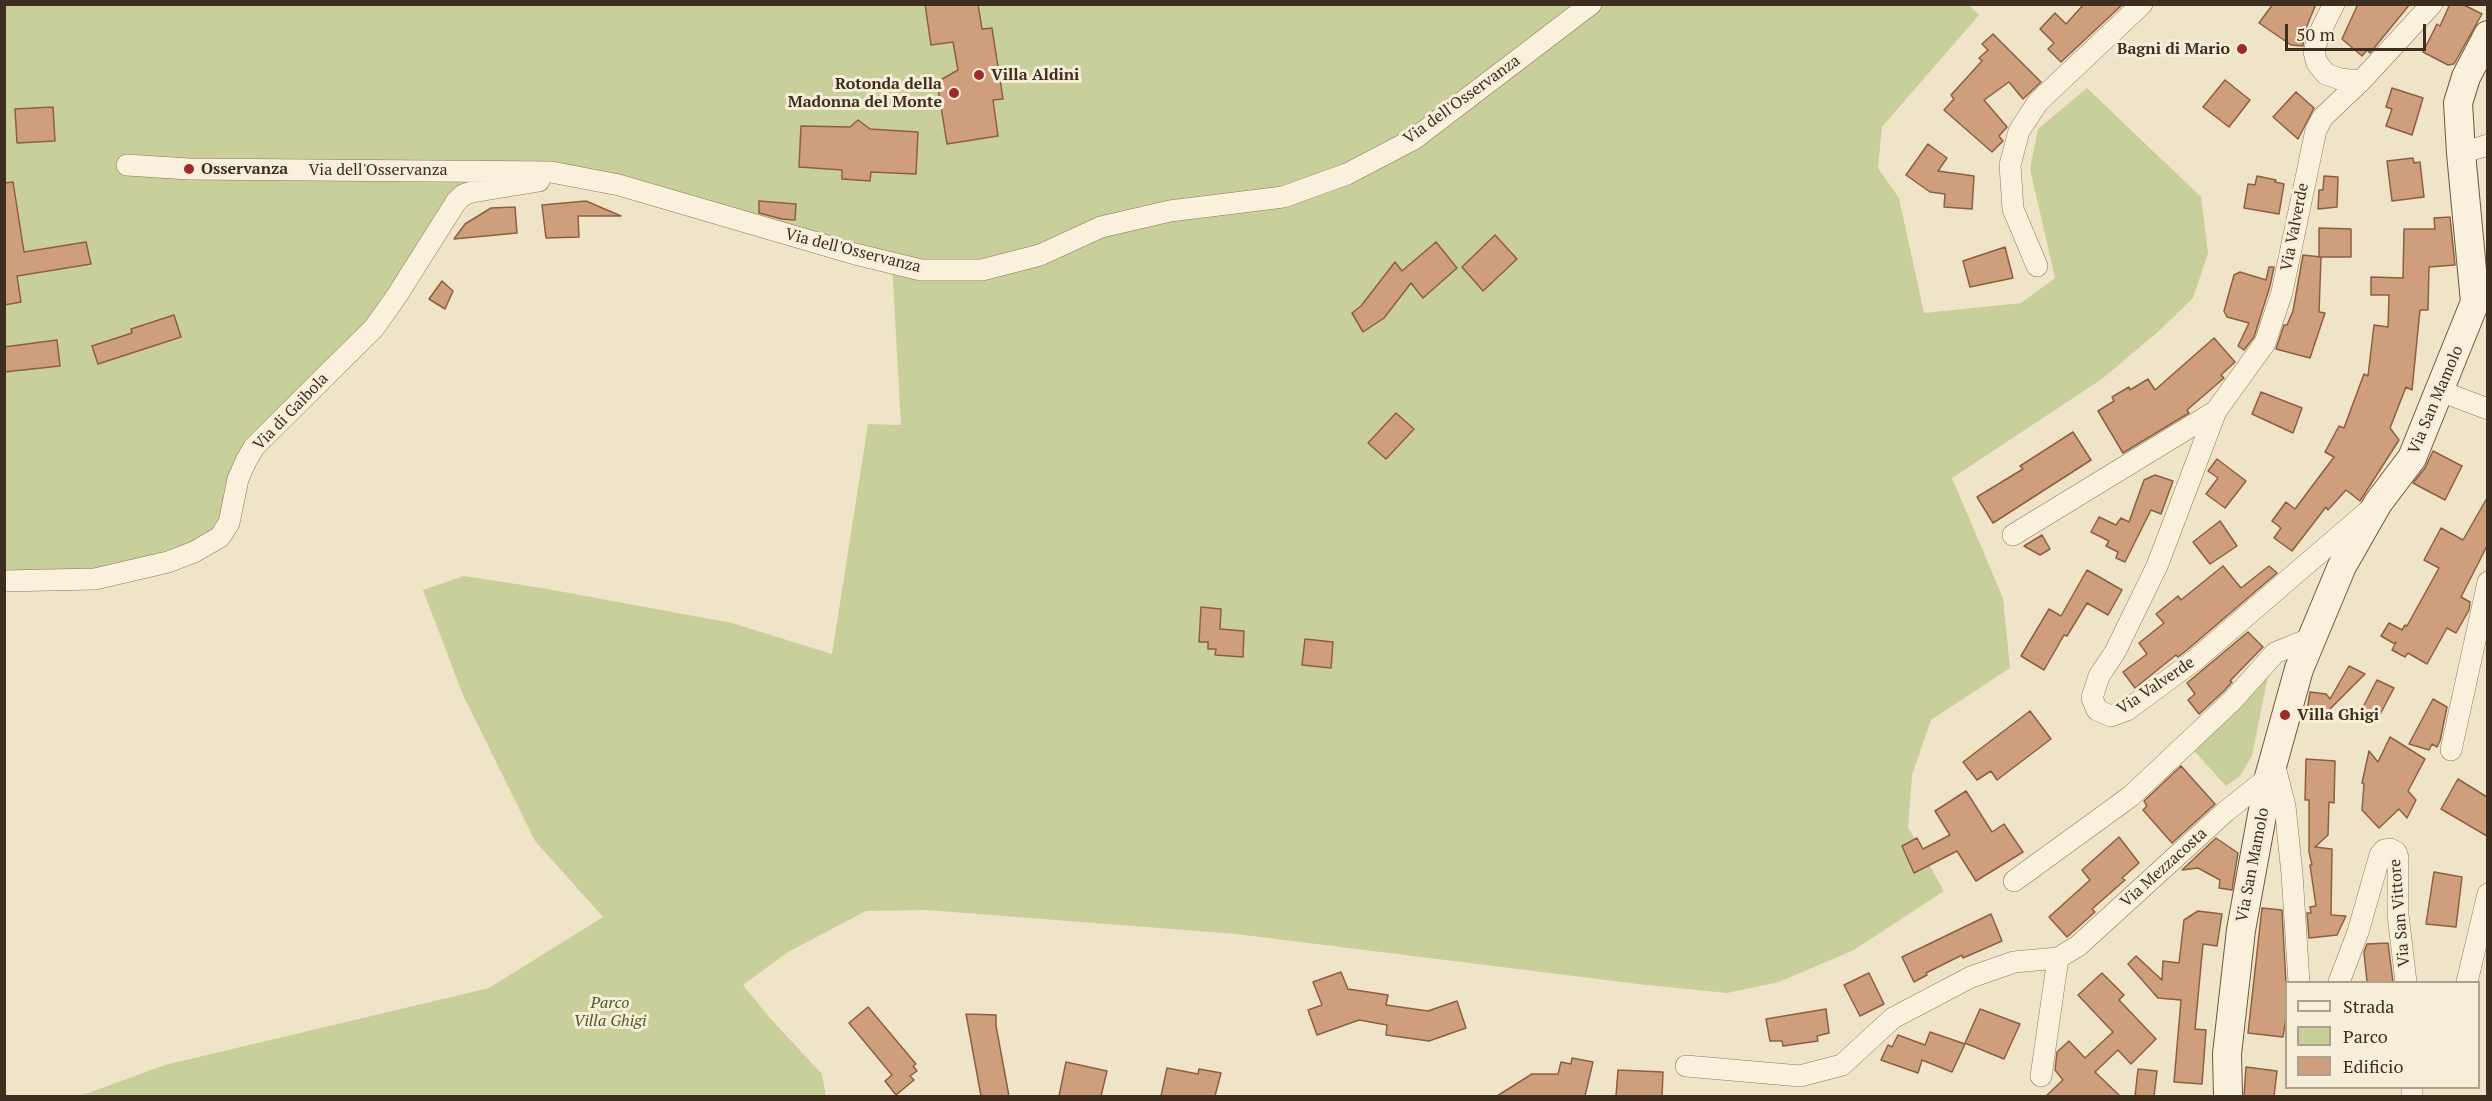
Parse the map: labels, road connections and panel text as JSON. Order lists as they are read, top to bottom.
{
  "streets": {
    "main road": ["Via San Mamolo"],
    "street": [
      "Via dell'Osservanza",
      "Via Valverde",
      "Via di Gaibola",
      "Via Mezzacosta",
      "Via San Vittore"
    ]
  },
  "crossings": [
    ["Via dell'Osservanza", "Via di Gaibola"],
    ["Via Valverde", "Via San Mamolo"],
    ["Via San Mamolo", "Via Mezzacosta"]
  ],
  "parks": ["Parco Villa Ghigi"],
  "places": [
    "Bagni di Mario",
    "Villa Aldini",
    "Rotonda della Madonna del Monte",
    "Osservanza",
    "Villa Ghigi"
  ],
  "legend": ["Strada", "Parco", "Edificio"],
  "scale_bar": "50 m"
}
